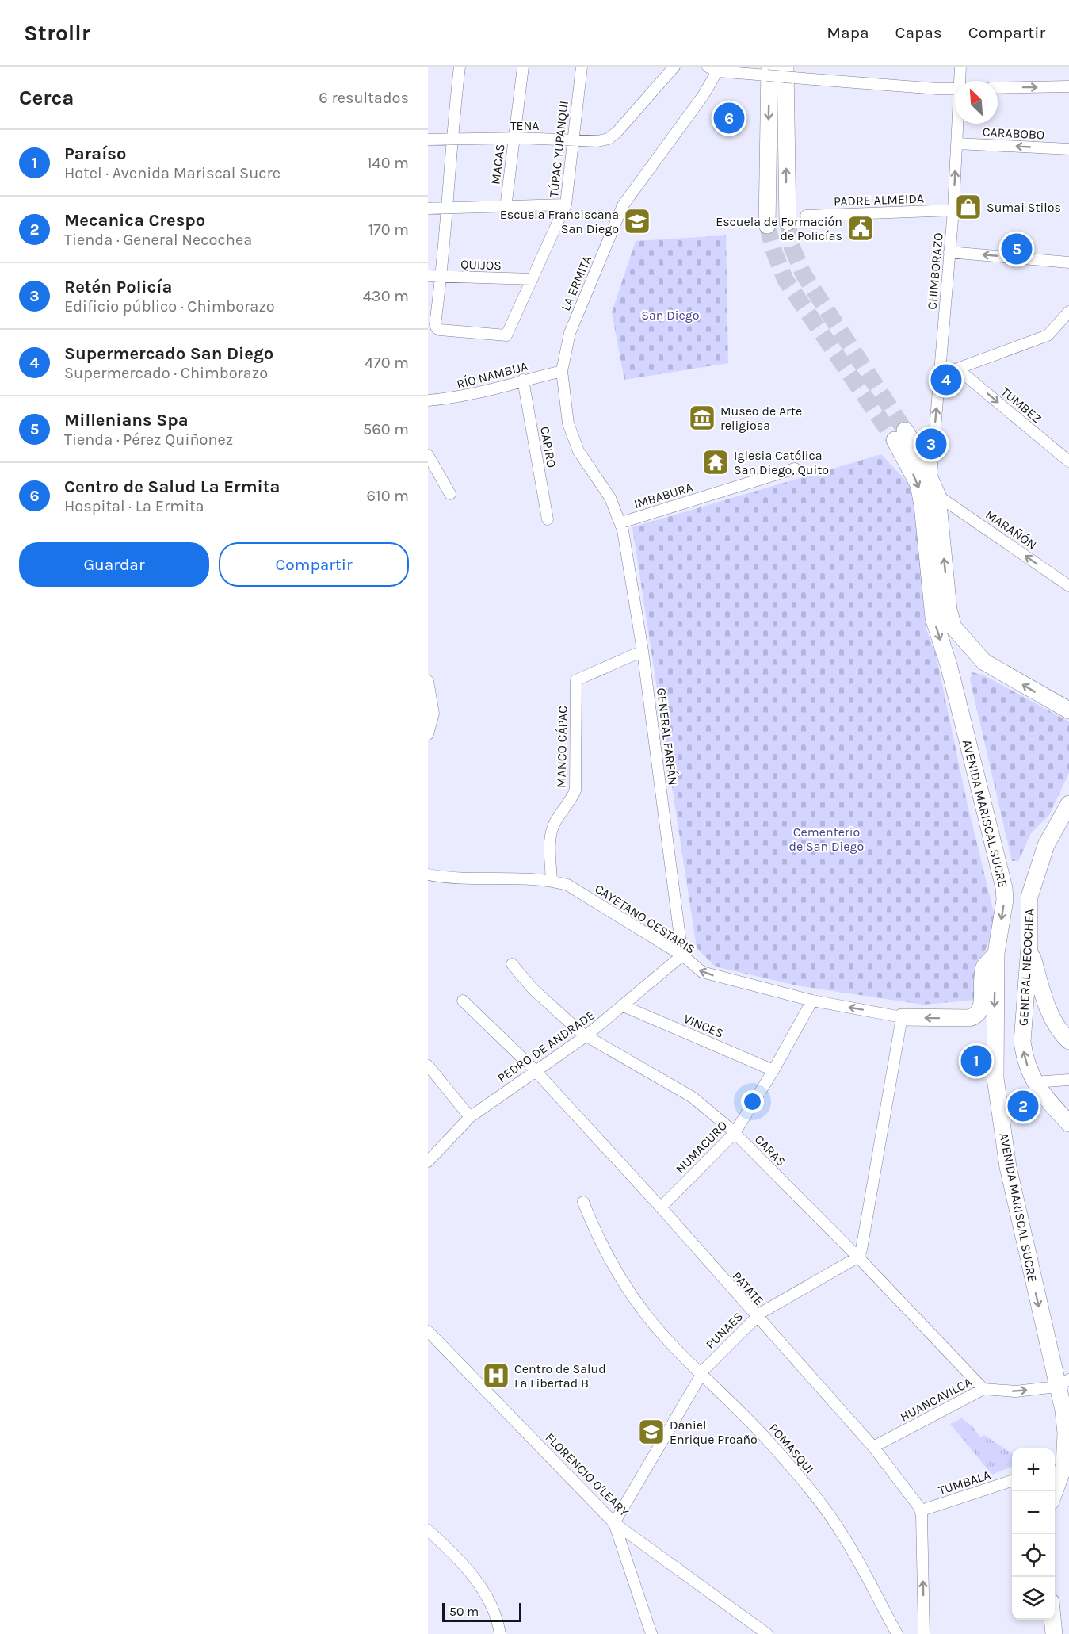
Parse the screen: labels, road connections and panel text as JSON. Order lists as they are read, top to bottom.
{
  "streets": {
    "main road": ["AVENIDA MARISCAL SUCRE", "GENERAL NECOCHEA"],
    "street": [
      "TENA",
      "CARABOBO",
      "TÚPAC YUPANQUI",
      "MACAS",
      "PADRE ALMEIDA",
      "QUIJOS",
      "CHIMBORAZO",
      "LA ERMITA",
      "RÍO NAMBIJA",
      "TUMBEZ",
      "CAPIRO",
      "IMBABURA",
      "MARAÑÓN",
      "GENERAL FARFÁN",
      "MANCO CÁPAC",
      "CAYETANO CESTARIS",
      "VINCES",
      "PEDRO DE ANDRADE",
      "NUMACURO",
      "CARAS",
      "PATATE",
      "PUNAES",
      "HUANCAVILCA",
      "POMASQUI",
      "FLORENCIO O'LEARY",
      "TUMBALA"
    ]
  },
  "crossings": [
    ["TENA", "TÚPAC YUPANQUI"],
    ["TENA", "MACAS"],
    ["CARABOBO", "CHIMBORAZO"],
    ["TÚPAC YUPANQUI", "QUIJOS"],
    ["PADRE ALMEIDA", "CHIMBORAZO"],
    ["CHIMBORAZO", "AVENIDA MARISCAL SUCRE"],
    ["LA ERMITA", "RÍO NAMBIJA"],
    ["LA ERMITA", "IMBABURA"],
    ["LA ERMITA", "GENERAL FARFÁN"],
    ["RÍO NAMBIJA", "CAPIRO"],
    ["IMBABURA", "GENERAL FARFÁN"],
    ["MARAÑÓN", "AVENIDA MARISCAL SUCRE"],
    ["GENERAL FARFÁN", "MANCO CÁPAC"],
    ["GENERAL FARFÁN", "CAYETANO CESTARIS"],
    ["GENERAL FARFÁN", "PEDRO DE ANDRADE"],
    ["MANCO CÁPAC", "CAYETANO CESTARIS"],
    ["AVENIDA MARISCAL SUCRE", "HUANCAVILCA"],
    ["CAYETANO CESTARIS", "PEDRO DE ANDRADE"],
    ["CAYETANO CESTARIS", "NUMACURO"],
    ["VINCES", "PEDRO DE ANDRADE"],
    ["VINCES", "NUMACURO"],
    ["PEDRO DE ANDRADE", "CARAS"],
    ["PEDRO DE ANDRADE", "PATATE"],
    ["NUMACURO", "CARAS"],
    ["NUMACURO", "PATATE"],
    ["CARAS", "PUNAES"],
    ["CARAS", "HUANCAVILCA"],
    ["PATATE", "PUNAES"],
    ["PATATE", "HUANCAVILCA"],
    ["PATATE", "TUMBALA"],
    ["PUNAES", "POMASQUI"],
    ["PUNAES", "FLORENCIO O'LEARY"]
  ],
  "one_way": [
    "CHIMBORAZO",
    "TUMBEZ",
    "MARAÑÓN",
    "CAYETANO CESTARIS",
    "HUANCAVILCA"
  ],
  "parks": ["San Diego", "Cementerio de San Diego"],
  "places": {
    "shop": ["Sumai Stilos"],
    "school or university": ["Escuela Franciscana San Diego", "Daniel Enrique Proaño"],
    "public building": ["Escuela de Formación de Policías"],
    "museum": ["Museo de Arte religiosa"],
    "temple": ["Iglesia Católica San Diego, Quito"],
    "hospital": ["Centro de Salud La Libertad B"]
  },
  "scale_bar": "50 m",
  "north": "top left",
  "page": {
    "header": "Strollr",
    "nav": ["Mapa", "Capas", "Compartir"],
    "heading": ["Cerca", "6 resultados"],
    "pins": [
      "6",
      "5",
      "4",
      "3",
      "1",
      "2"
    ],
    "list": [
      {
        "mark": "1",
        "name": "Paraíso",
        "note": "Hotel · Avenida Mariscal Sucre",
        "value": "140 m"
      },
      {
        "mark": "2",
        "name": "Mecanica Crespo",
        "note": "Tienda · General Necochea",
        "value": "170 m"
      },
      {
        "mark": "3",
        "name": "Retén Policía",
        "note": "Edificio público · Chimborazo",
        "value": "430 m"
      },
      {
        "mark": "4",
        "name": "Supermercado San Diego",
        "note": "Supermercado · Chimborazo",
        "value": "470 m"
      },
      {
        "mark": "5",
        "name": "Millenians Spa",
        "note": "Tienda · Pérez Quiñonez",
        "value": "560 m"
      },
      {
        "mark": "6",
        "name": "Centro de Salud La Ermita",
        "note": "Hospital · La Ermita",
        "value": "610 m"
      }
    ],
    "buttons": ["Guardar", "Compartir"],
    "map_buttons": ["+", "−"],
    "scale": "50 m"
  }
}
